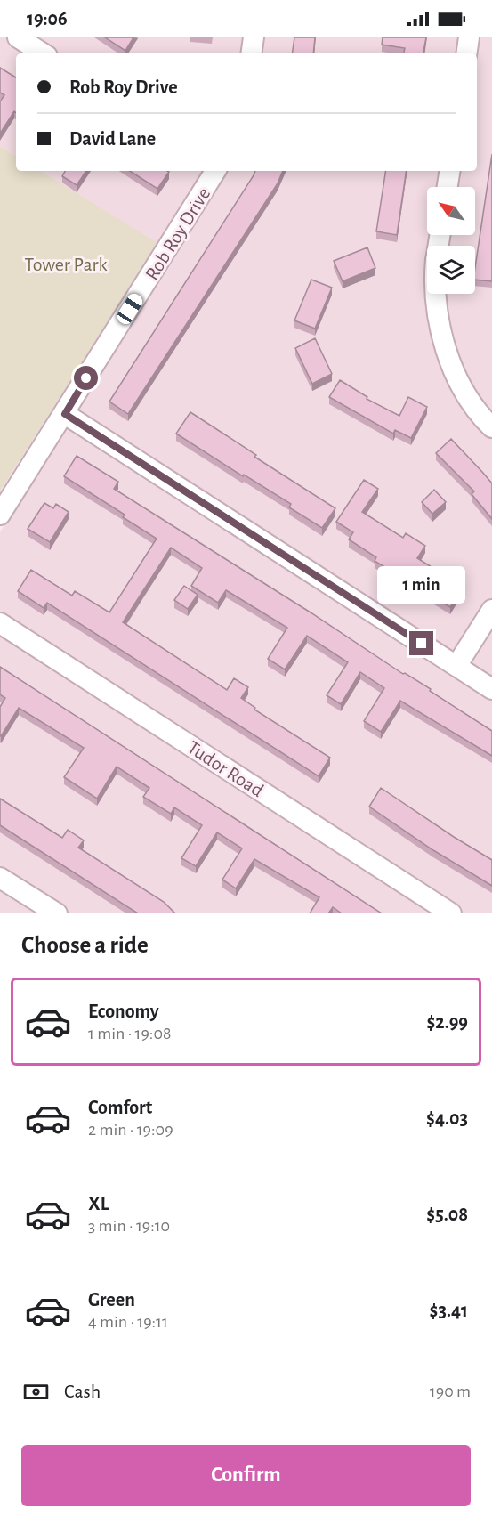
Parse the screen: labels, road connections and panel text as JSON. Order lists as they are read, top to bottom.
{
  "streets": {
    "street": ["Rob Roy Drive", "Tudor Road"]
  },
  "parks": ["Tower Park"],
  "north": "top left",
  "page": {
    "status": "19:06",
    "banner": ["Rob Roy Drive", "David Lane"],
    "bubble": "1 min",
    "heading": "Choose a ride",
    "list": [
      {
        "name": "Economy",
        "note": "1 min · 19:08",
        "value": "$2.99"
      },
      {
        "name": "Comfort",
        "note": "2 min · 19:09",
        "value": "$4.03"
      },
      {
        "name": "XL",
        "note": "3 min · 19:10",
        "value": "$5.08"
      },
      {
        "name": "Green",
        "note": "4 min · 19:11",
        "value": "$3.41"
      }
    ],
    "pay": ["Cash", "190 m"],
    "buttons": "Confirm"
  }
}
